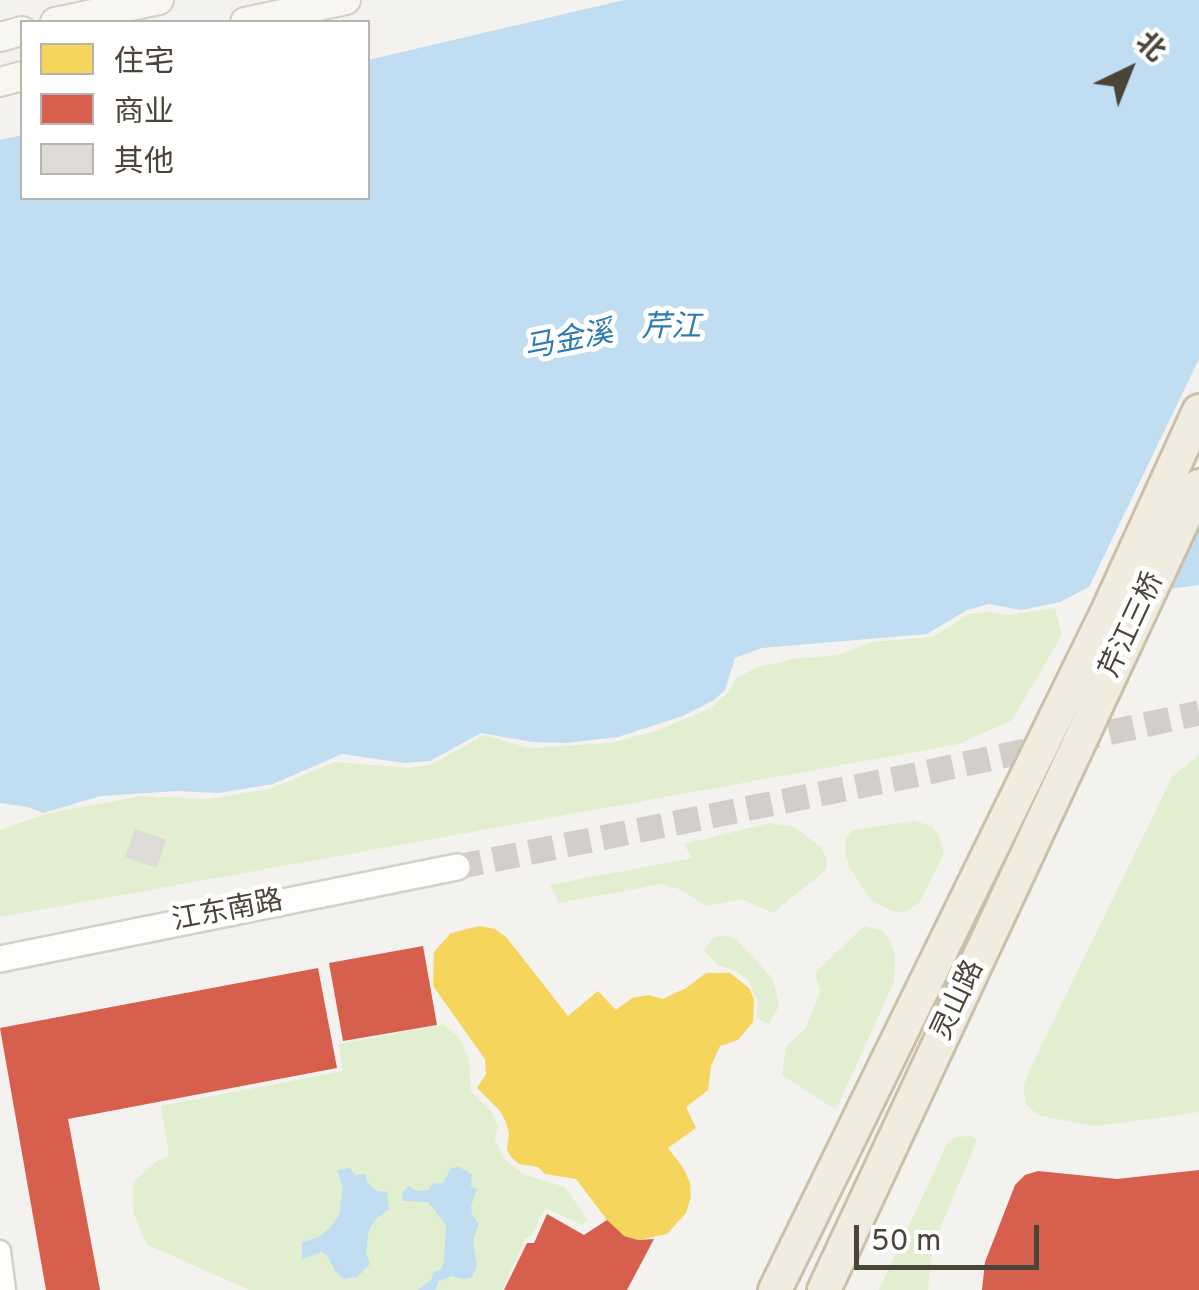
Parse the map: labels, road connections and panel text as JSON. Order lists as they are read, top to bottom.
{
  "streets": {
    "highway": ["芹江三桥", "灵山路"],
    "street": ["江东南路"]
  },
  "crossings": [
    ["芹江三桥", "灵山路"]
  ],
  "water": ["芹江", "马金溪"],
  "legend": ["住宅", "商业", "其他"],
  "scale_bar": "50 m",
  "north": "top right"
}
